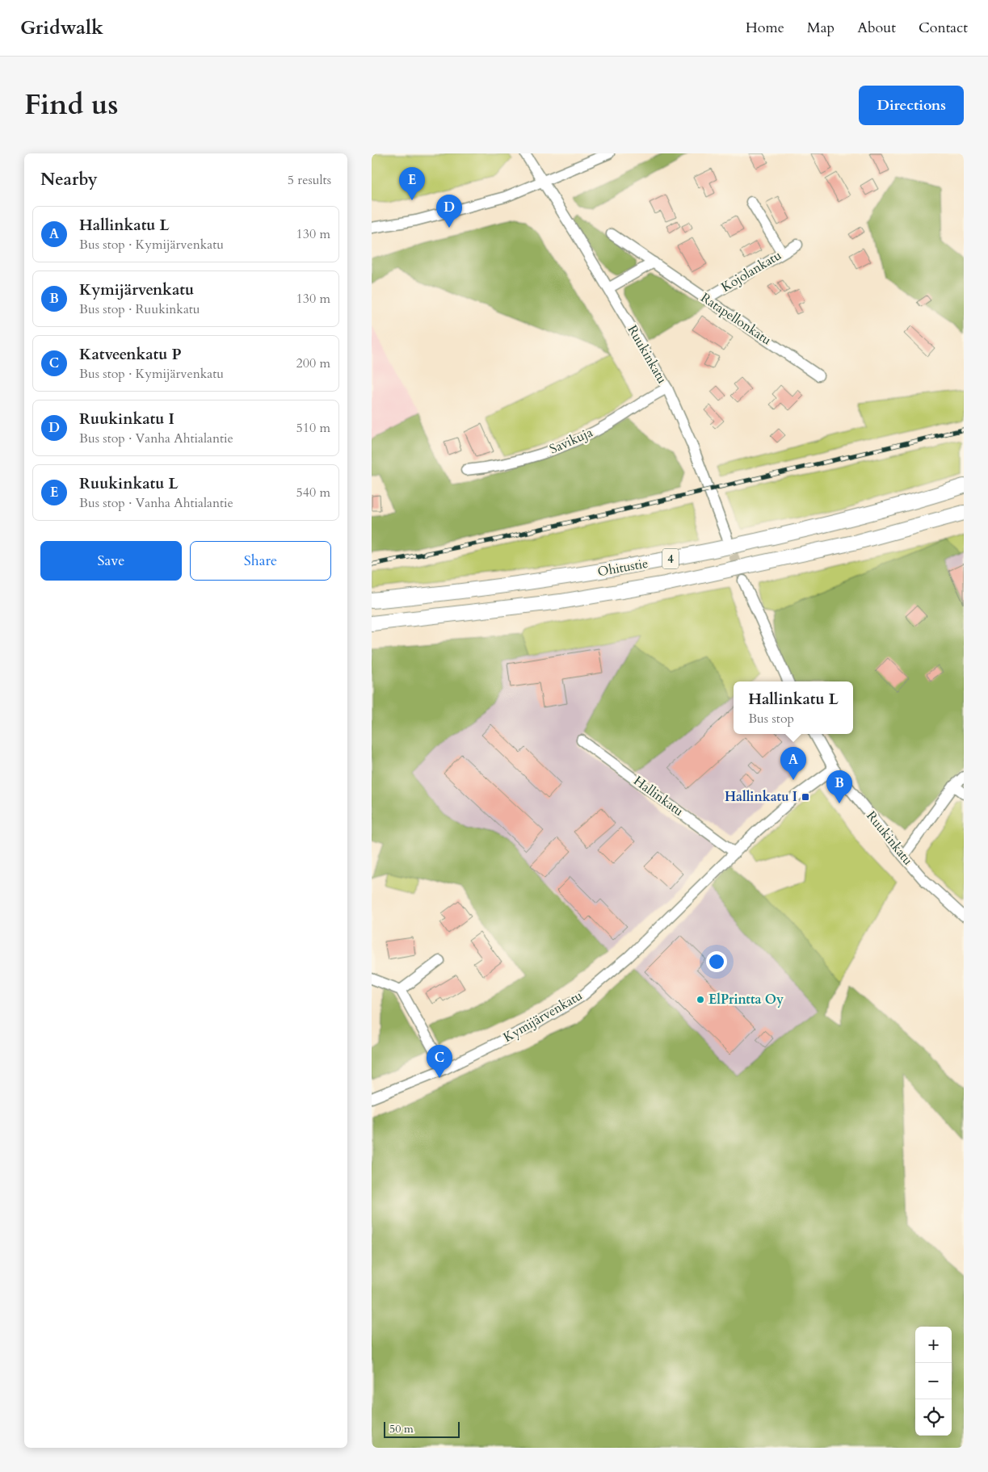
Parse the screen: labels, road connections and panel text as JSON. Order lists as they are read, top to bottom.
{
  "streets": {
    "highway": ["4", "Ohitustie"],
    "street": [
      "Kojolankatu",
      "Ratapellonkatu",
      "Ruukinkatu",
      "Savikuja",
      "Hallinkatu",
      "Kymijärvenkatu"
    ]
  },
  "crossings": [
    ["Kojolankatu", "Ratapellonkatu"],
    ["Ruukinkatu", "Savikuja"],
    ["Ruukinkatu", "Kymijärvenkatu"],
    ["Hallinkatu", "Kymijärvenkatu"]
  ],
  "places": {
    "transit": ["Hallinkatu I"],
    "other": ["ElPrintta Oy"]
  },
  "scale_bar": "50 m",
  "page": {
    "header": "Gridwalk",
    "nav": [
      "Home",
      "Map",
      "About",
      "Contact"
    ],
    "title": "Find us",
    "buttons": [
      "Directions",
      ["Save", "Share"]
    ],
    "heading": ["Nearby", "5 results"],
    "pins": [
      "E",
      "D",
      "A",
      "B",
      "C"
    ],
    "list": [
      {
        "mark": "A",
        "name": "Hallinkatu L",
        "note": "Bus stop · Kymijärvenkatu",
        "value": "130 m"
      },
      {
        "mark": "B",
        "name": "Kymijärvenkatu",
        "note": "Bus stop · Ruukinkatu",
        "value": "130 m"
      },
      {
        "mark": "C",
        "name": "Katveenkatu P",
        "note": "Bus stop · Kymijärvenkatu",
        "value": "200 m"
      },
      {
        "mark": "D",
        "name": "Ruukinkatu I",
        "note": "Bus stop · Vanha Ahtialantie",
        "value": "510 m"
      },
      {
        "mark": "E",
        "name": "Ruukinkatu L",
        "note": "Bus stop · Vanha Ahtialantie",
        "value": "540 m"
      }
    ],
    "popup": ["Hallinkatu L", "Bus stop"],
    "map_buttons": ["+", "−"],
    "scale": "50 m"
  }
}
